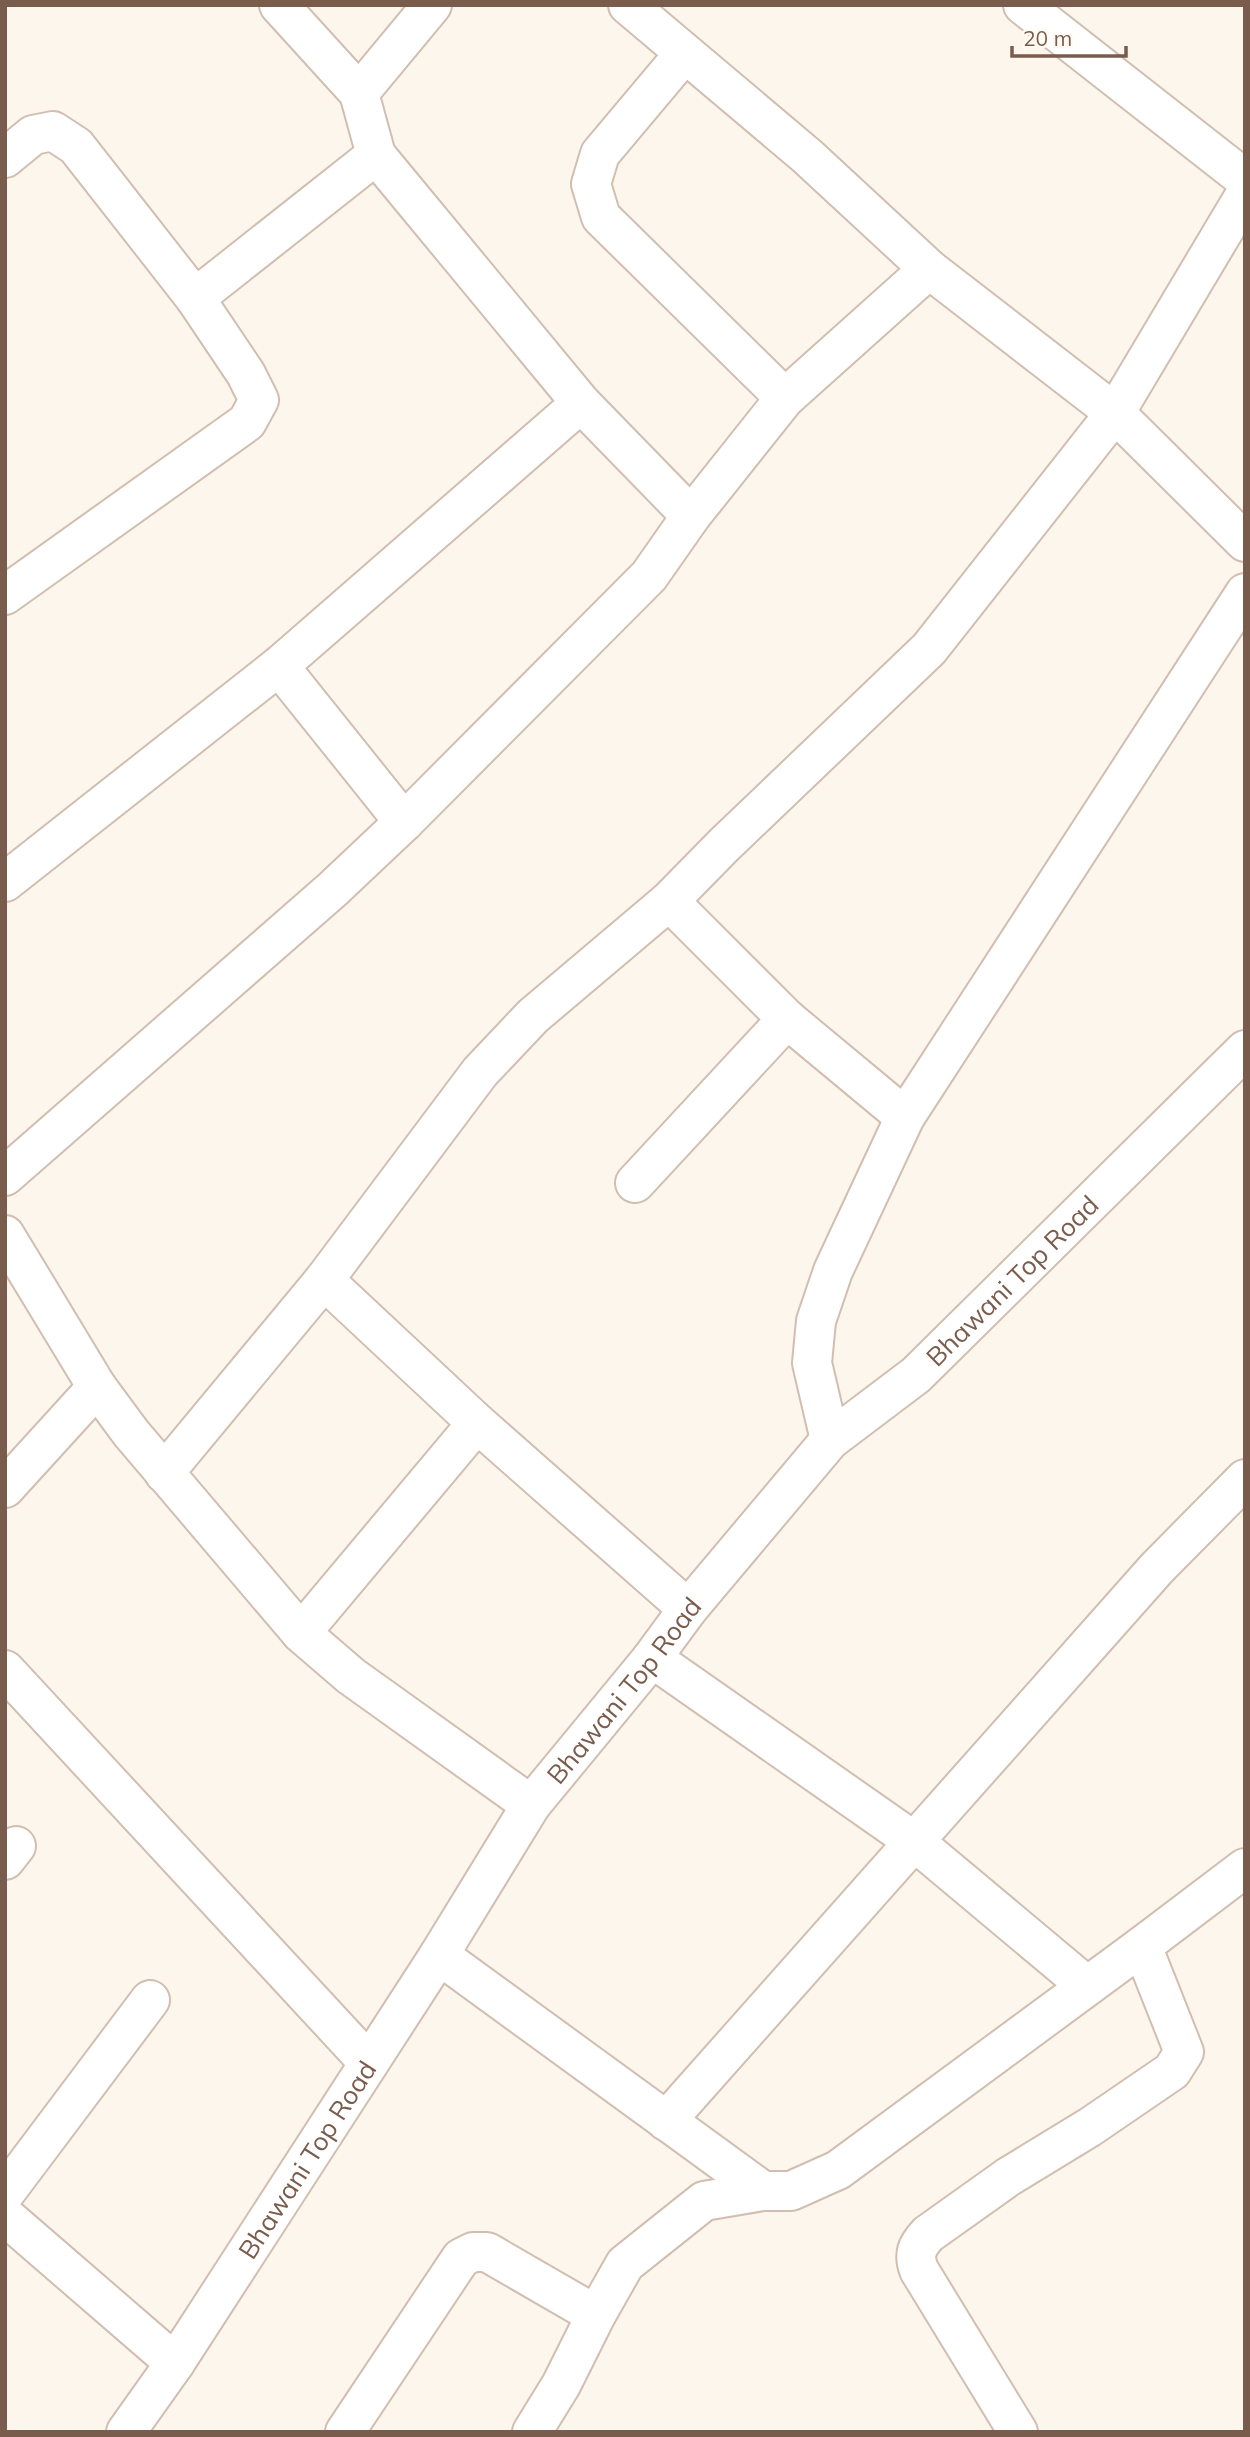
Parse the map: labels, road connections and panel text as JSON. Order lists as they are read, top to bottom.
{
  "streets": {
    "street": ["Bhawani Top Road"]
  },
  "scale_bar": "20 m"
}
